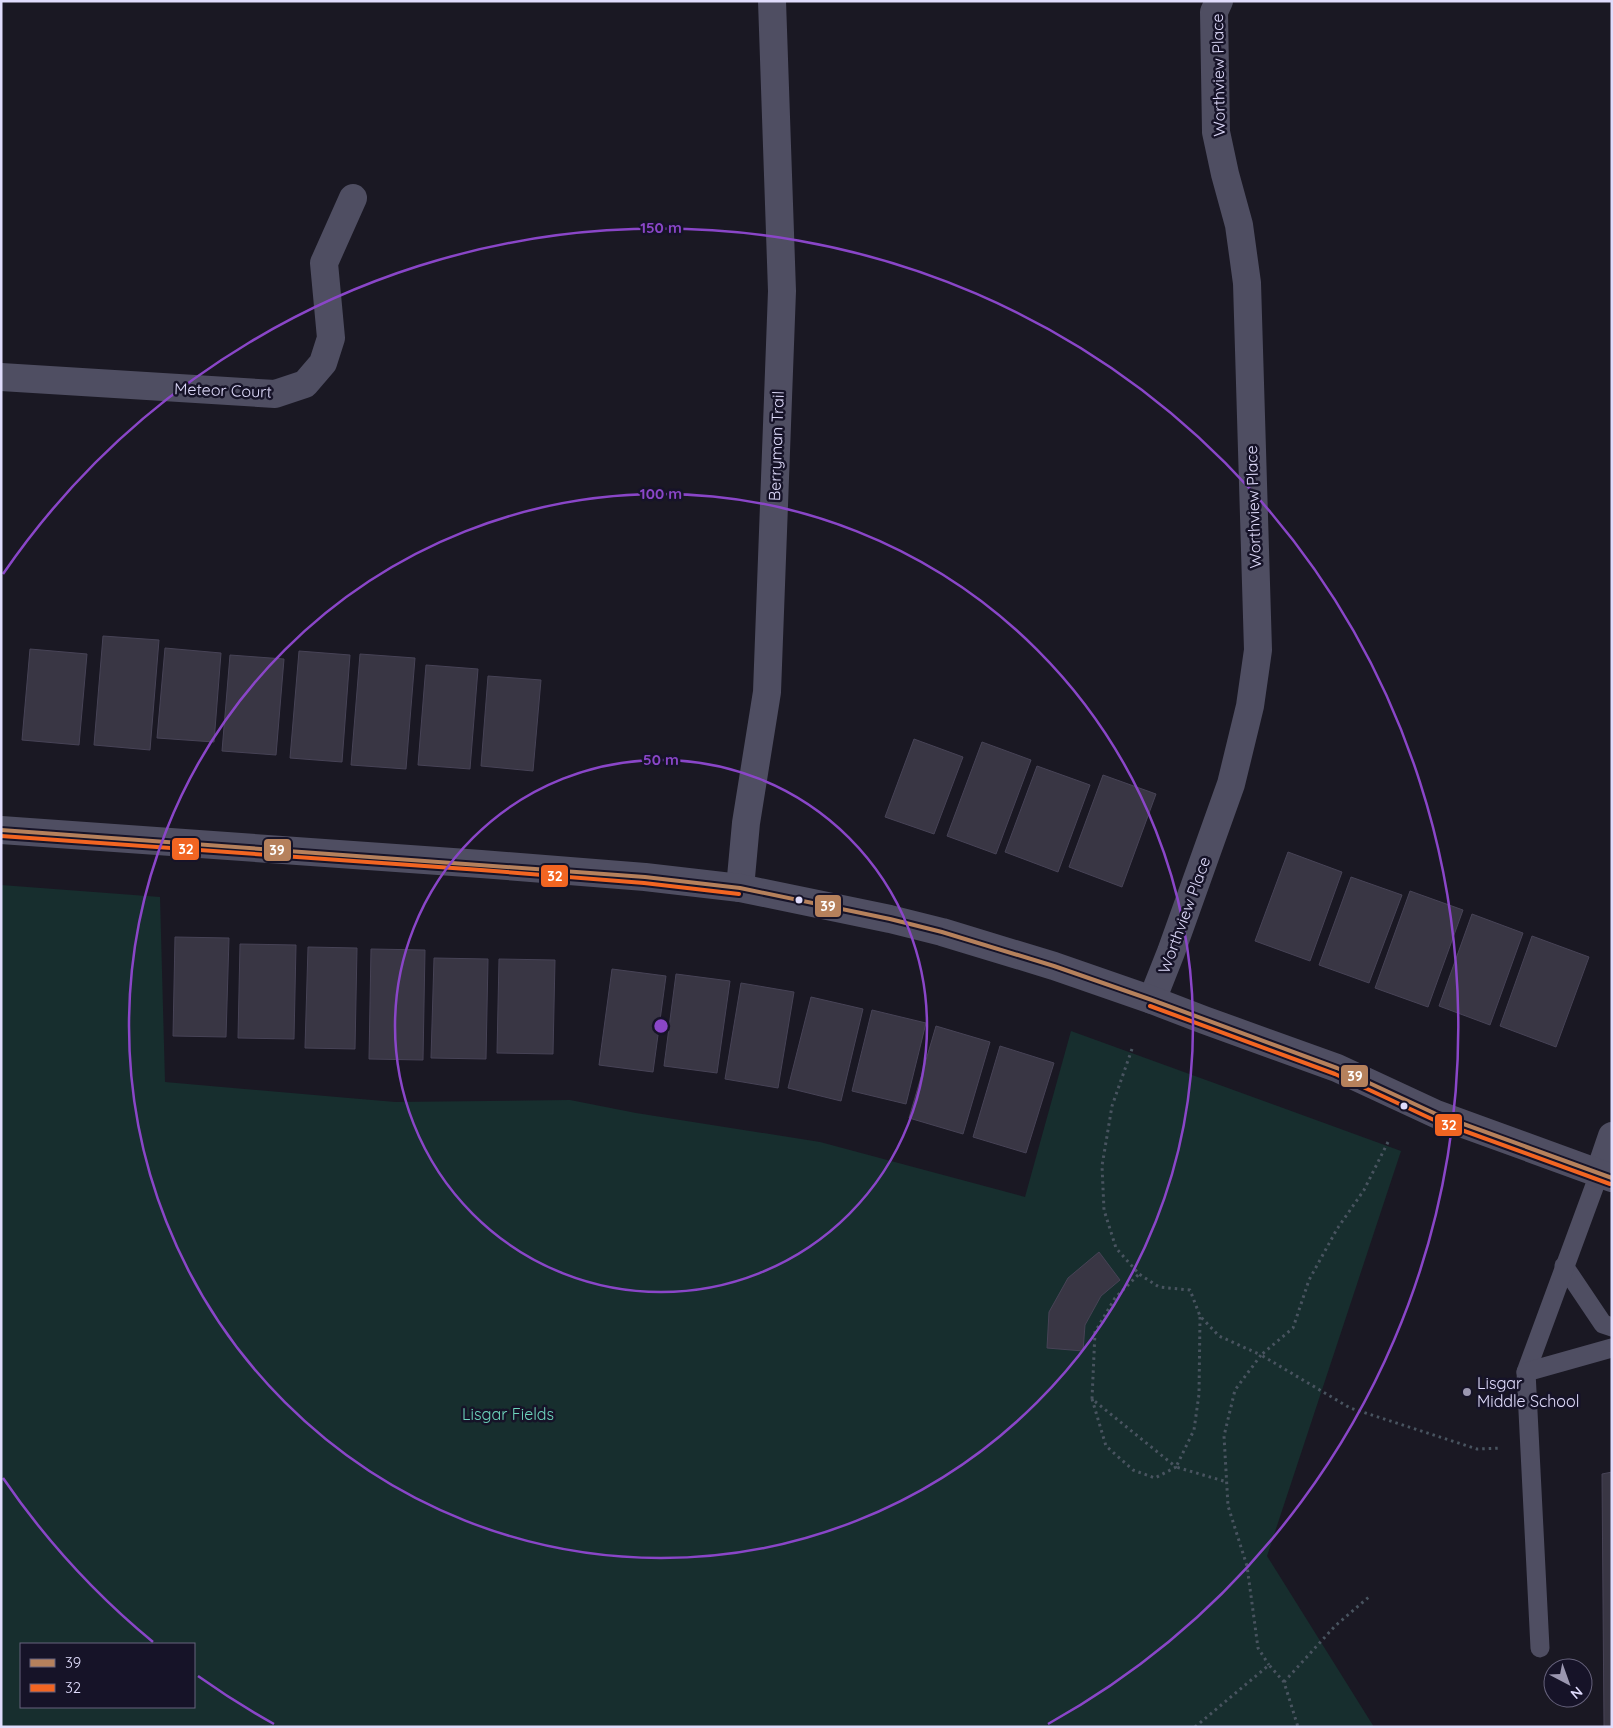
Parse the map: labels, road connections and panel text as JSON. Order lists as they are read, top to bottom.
{
  "streets": {
    "street": ["Worthview Place", "Meteor Court", "Berryman Trail"]
  },
  "parks": ["Lisgar Fields"],
  "places": ["Lisgar Middle School"],
  "lines": ["transit line 39", "transit line 32"],
  "legend": ["39", "32"],
  "north": "bottom right",
  "rings": ["150 m", "100 m", "50 m"]
}
